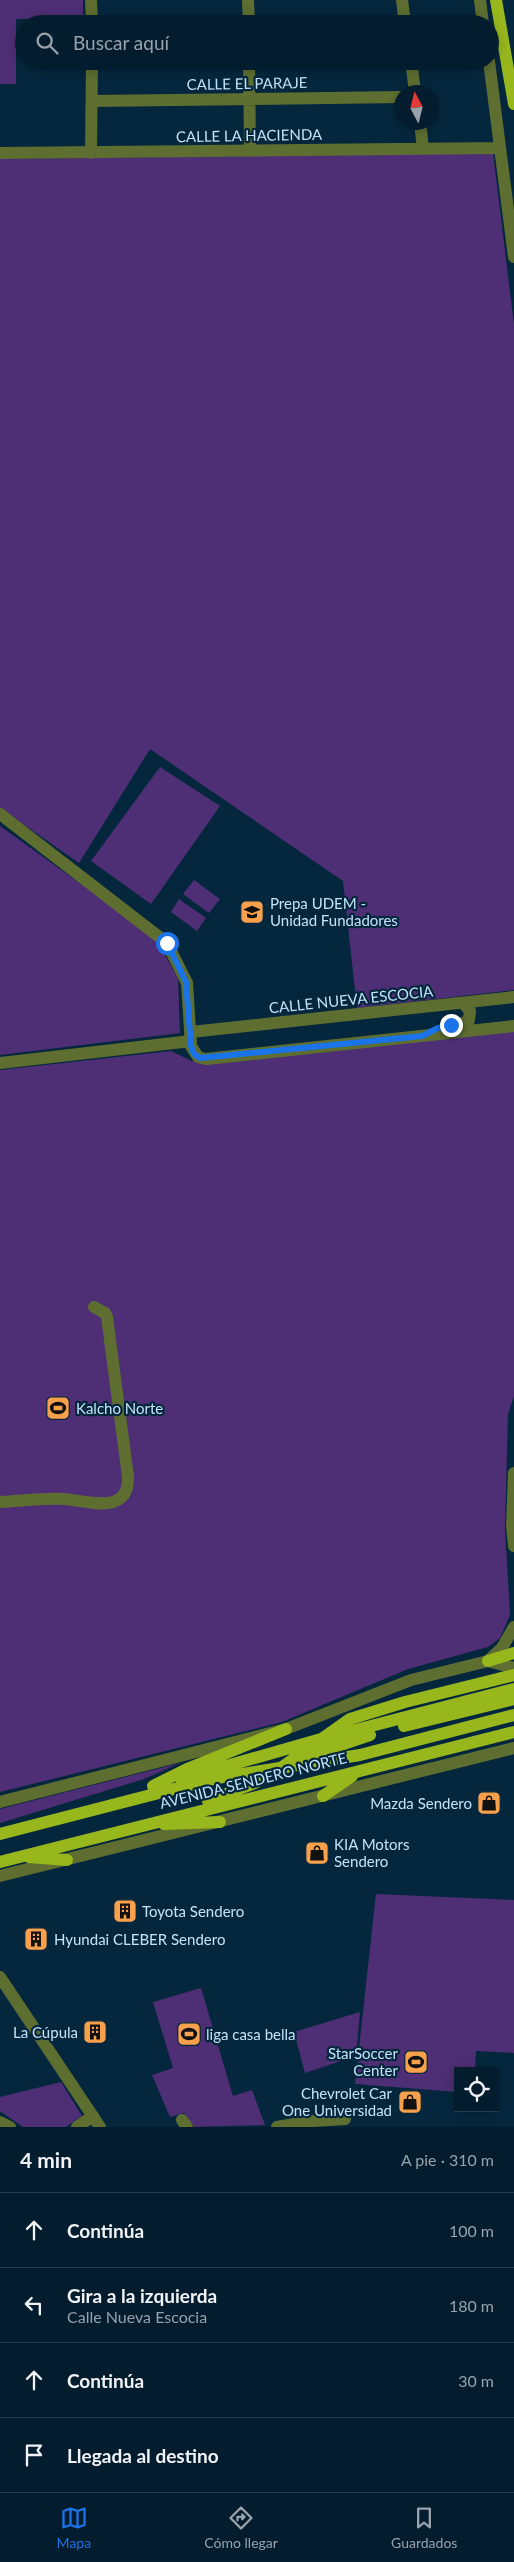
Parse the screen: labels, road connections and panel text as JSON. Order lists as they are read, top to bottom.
{
  "streets": {
    "main road": ["AVENIDA SENDERO NORTE"],
    "street": ["CALLE EL PARAJE", "CALLE LA HACIENDA", "CALLE NUEVA ESCOCIA"]
  },
  "places": {
    "school or university": ["Prepa UDEM - Unidad Fundadores"],
    "sports": ["Kalcho Norte", "liga casa bella", "StarSoccer Center"],
    "shop": ["Mazda Sendero", "KIA Motors Sendero", "Chevrolet Car One Universidad"],
    "building": ["Toyota Sendero", "Hyundai CLEBER Sendero", "La Cúpula"]
  },
  "north": "top",
  "page": {
    "search": "Buscar aquí",
    "heading": ["4 min", "A pie · 310 m"],
    "list": [
      ["Continúa", "100 m"],
      ["Gira a la izquierda", "Calle Nueva Escocia", "180 m"],
      ["Continúa", "30 m"],
      "Llegada al destino"
    ],
    "nav": ["Mapa", "Cómo llegar", "Guardados"]
  }
}
